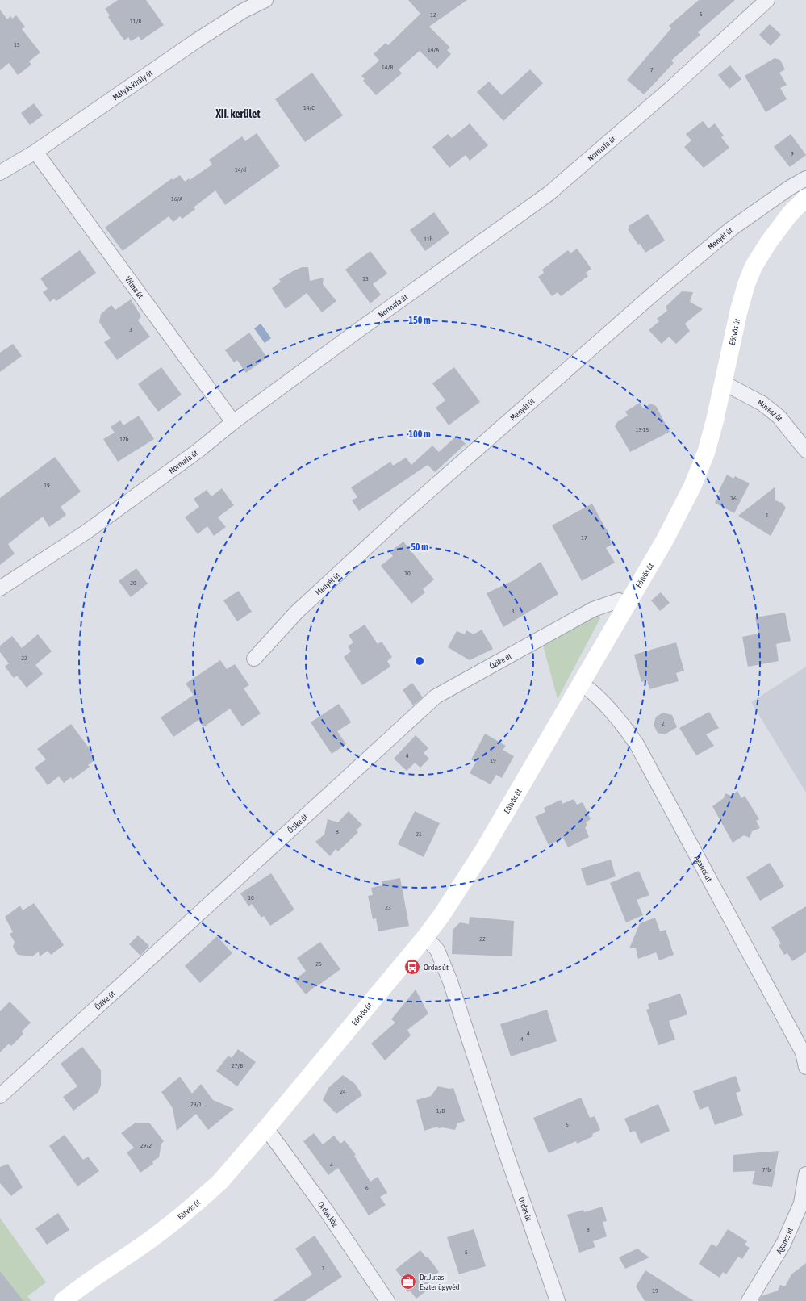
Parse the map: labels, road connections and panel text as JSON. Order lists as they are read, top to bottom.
{
  "streets": {
    "street": [
      "Mátyás király út",
      "Normafa út",
      "Menyét út",
      "Vilma út",
      "Eötvös út",
      "Művész út",
      "Őzike út",
      "Agancs út",
      "Ordas út",
      "Ordas köz"
    ]
  },
  "crossings": [
    ["Mátyás király út", "Vilma út"],
    ["Normafa út", "Vilma út"],
    ["Eötvös út", "Művész út"],
    ["Eötvös út", "Őzike út"],
    ["Eötvös út", "Agancs út"],
    ["Eötvös út", "Ordas út"],
    ["Eötvös út", "Ordas köz"]
  ],
  "districts": ["XII. kerület"],
  "places": {
    "bus stop": ["Ordas út"],
    "office": ["Dr. Jutasi Eszter ügyvéd"]
  },
  "house_numbers": [
    "5",
    "12",
    "11/B",
    "13",
    "14/A",
    "14/B",
    "7",
    "14/C",
    "9",
    "14/d",
    "16/A",
    "11b",
    "13",
    "3",
    "13-15",
    "17b",
    "19",
    "16",
    "1",
    "17",
    "10",
    "20",
    "3",
    "22",
    "2",
    "4",
    "19",
    "8",
    "21",
    "10",
    "23",
    "22",
    "25",
    "4",
    "4",
    "27/B",
    "24",
    "29/1",
    "1/B",
    "6",
    "29/2",
    "4",
    "7/b",
    "6",
    "8",
    "5",
    "1",
    "19"
  ],
  "rings": ["150 m", "100 m", "50 m"]
}
